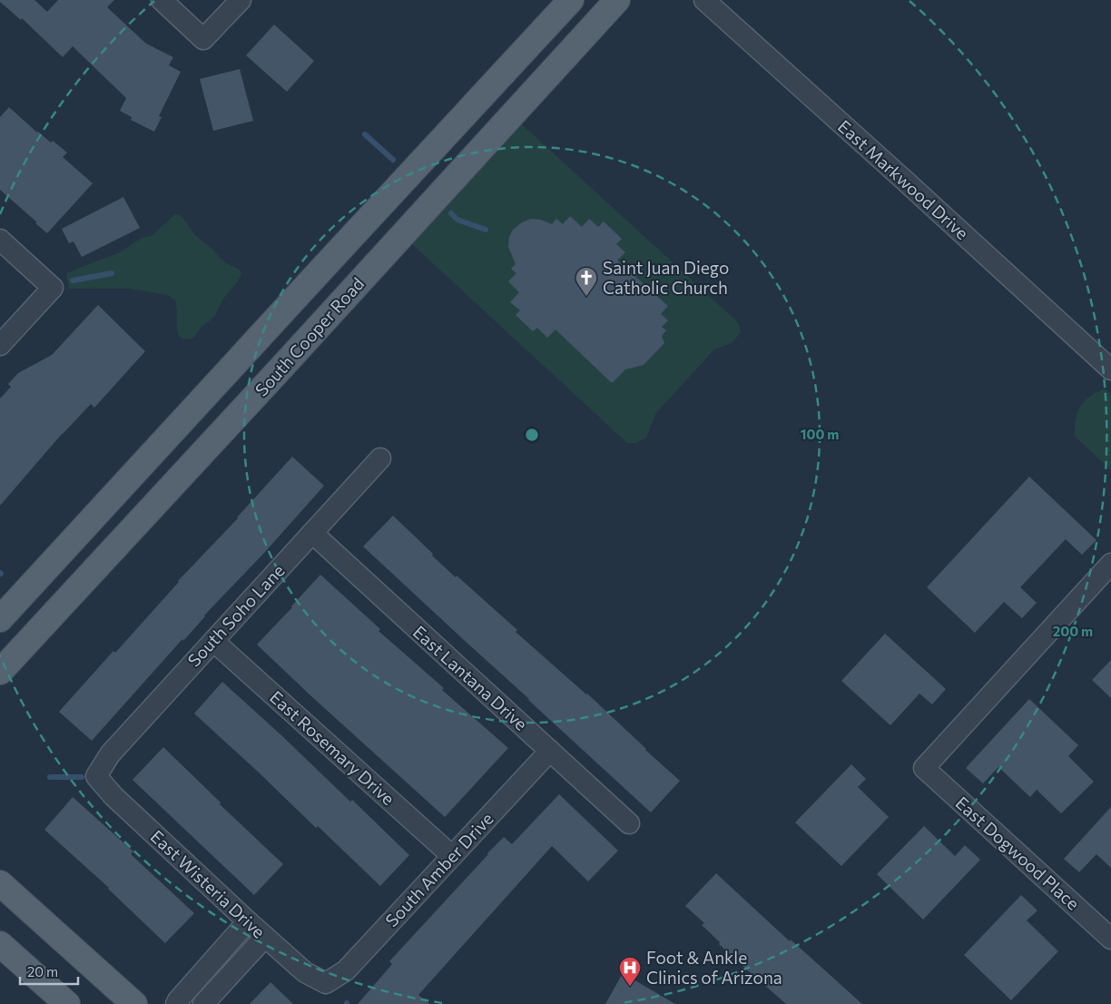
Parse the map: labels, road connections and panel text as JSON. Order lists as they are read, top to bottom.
{
  "streets": {
    "main road": ["South Cooper Road"],
    "street": [
      "East Markwood Drive",
      "South Soho Lane",
      "East Lantana Drive",
      "East Rosemary Drive",
      "East Dogwood Place",
      "South Amber Drive",
      "East Wisteria Drive"
    ]
  },
  "crossings": [
    ["South Soho Lane", "East Lantana Drive"],
    ["South Soho Lane", "East Rosemary Drive"],
    ["South Soho Lane", "East Wisteria Drive"],
    ["East Lantana Drive", "South Amber Drive"],
    ["East Rosemary Drive", "South Amber Drive"],
    ["South Amber Drive", "East Wisteria Drive"]
  ],
  "places": {
    "church": ["Saint Juan Diego Catholic Church"],
    "hospital": ["Foot & Ankle Clinics of Arizona"]
  },
  "scale_bar": "20 m",
  "rings": ["100 m", "200 m"]
}
